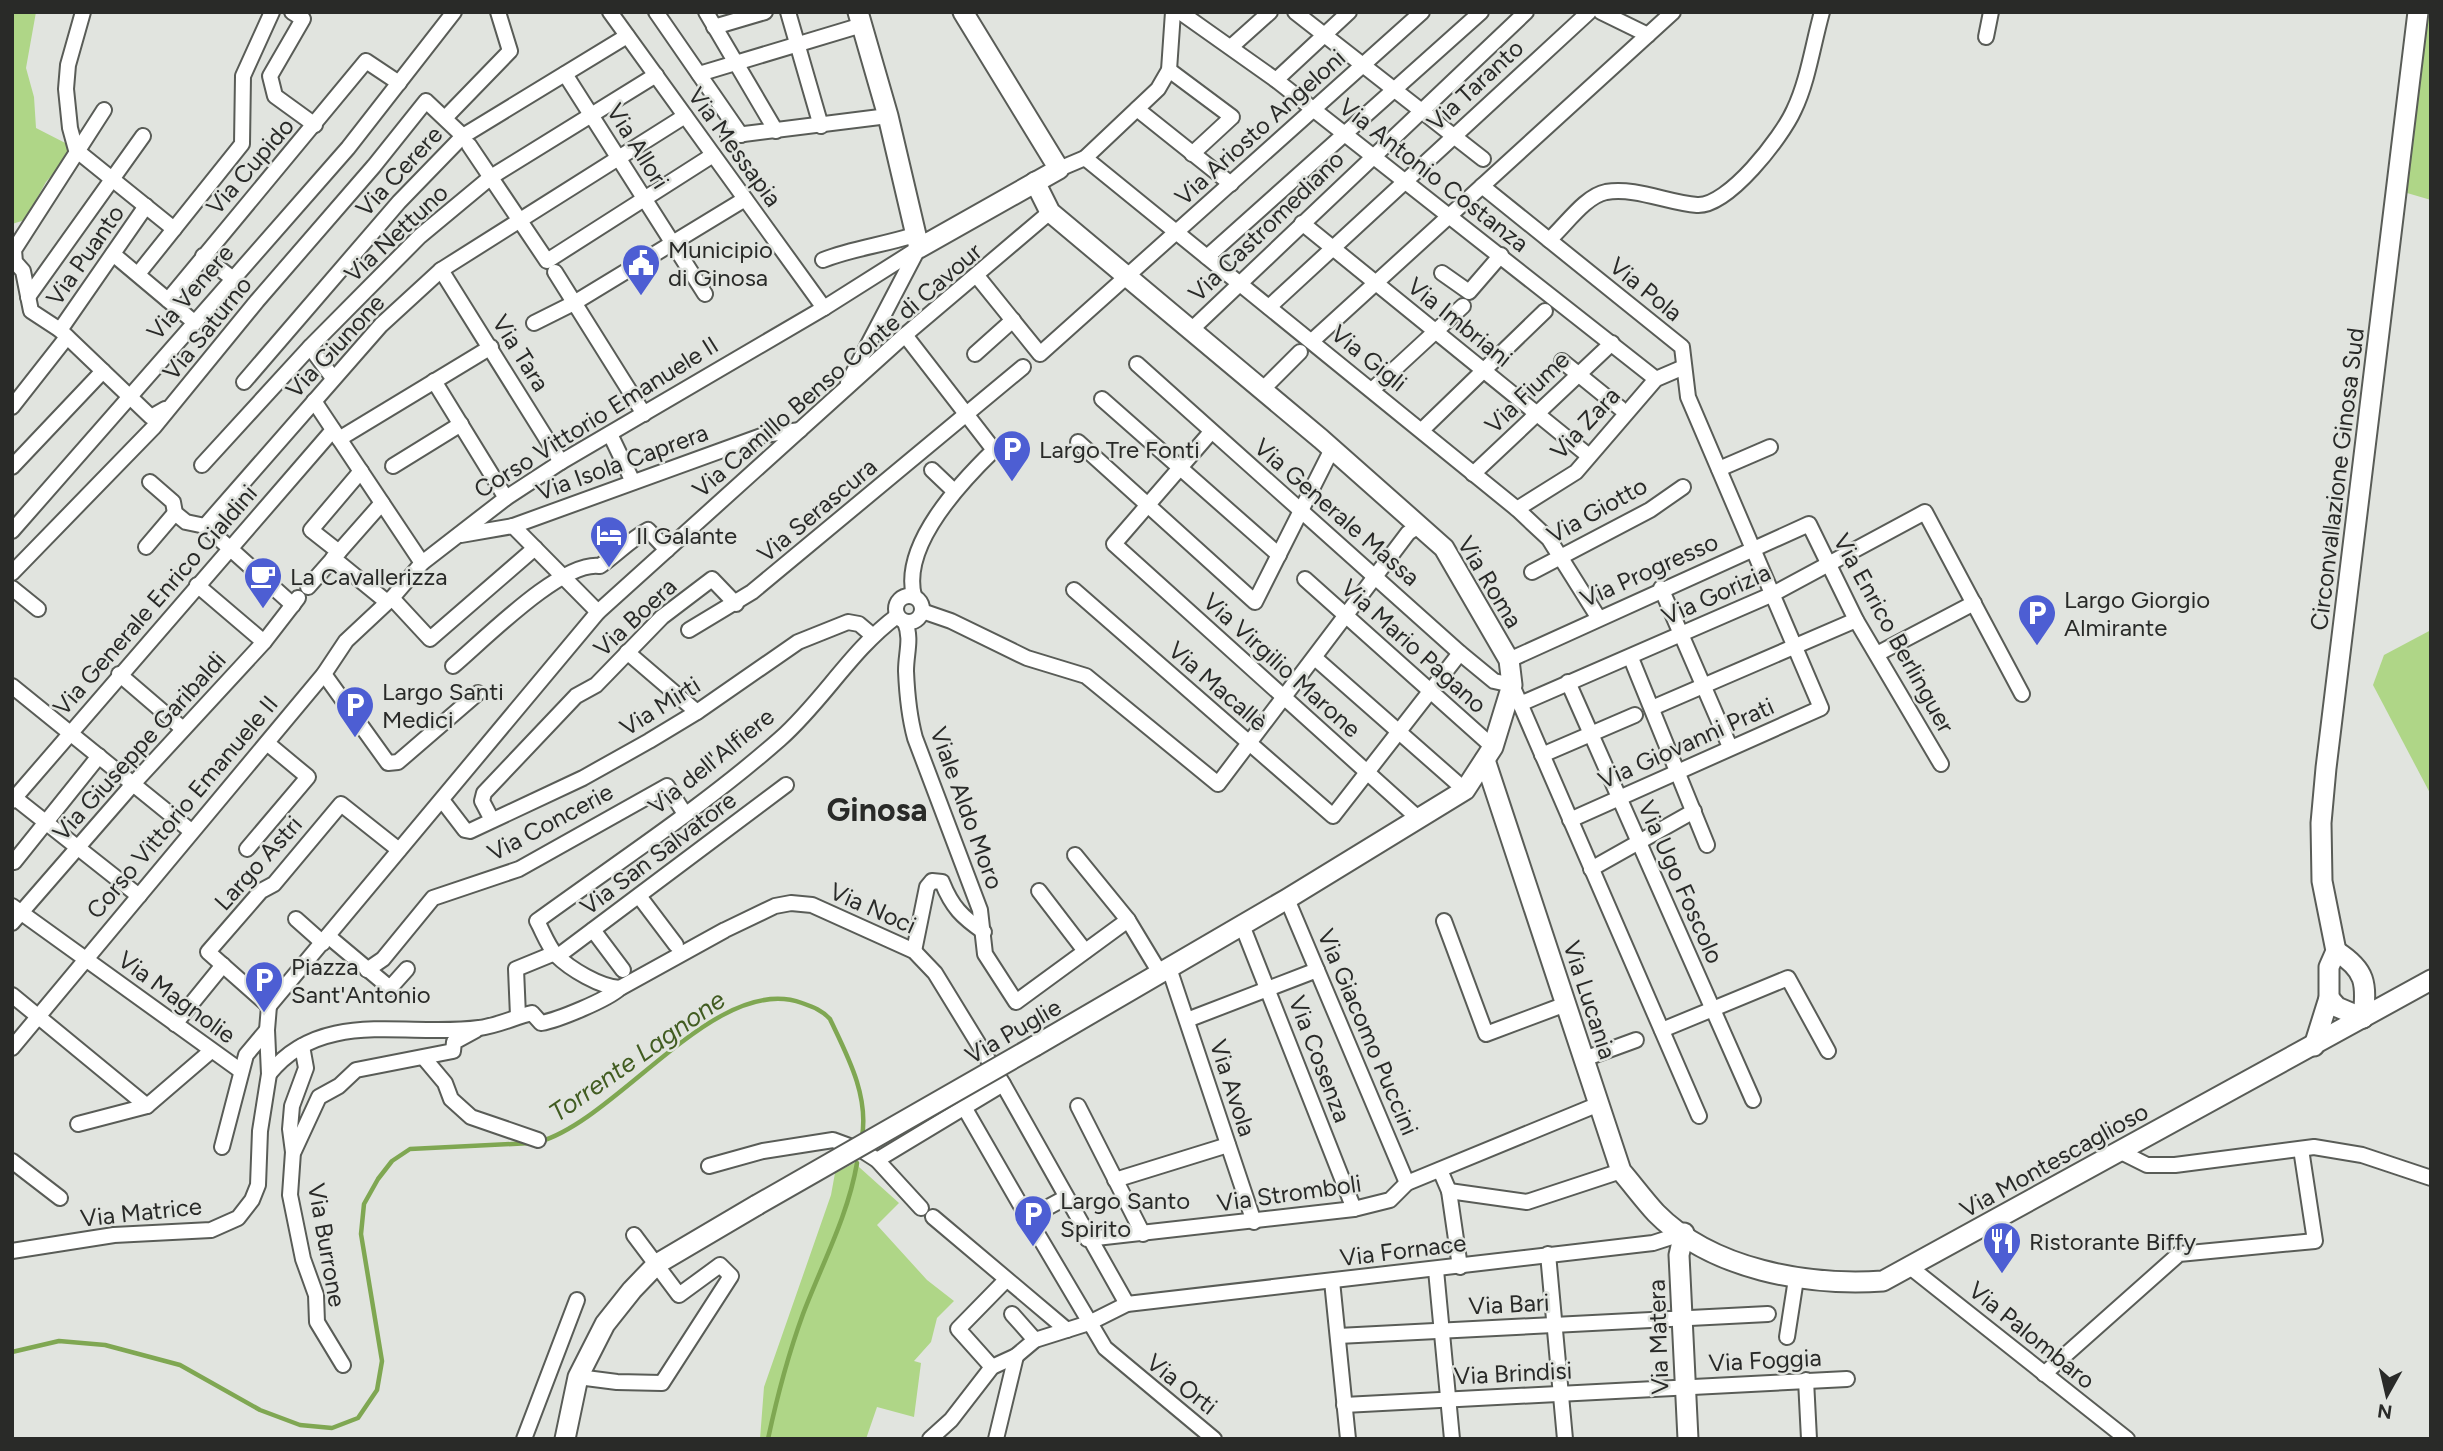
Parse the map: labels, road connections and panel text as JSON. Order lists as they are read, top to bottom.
{
  "streets": {
    "street": [
      "Via Taranto",
      "Via Ariosto Angeloni",
      "Via Allori",
      "Via Messapia",
      "Via Cupido",
      "Via Cerere",
      "Via Antonio Costanza",
      "Via Castromediano",
      "Via Nettuno",
      "Via Puanto",
      "Via Pola",
      "Via Venere",
      "Via Imbriani",
      "Via Saturno",
      "Via Giunone",
      "Via Tara",
      "Via Gigli",
      "Via Camillo Benso Conte di Cavour",
      "Via Fiume",
      "Corso Vittorio Emanuele II",
      "Via Zara",
      "Via Isola Caprera",
      "Circonvallazione Ginosa Sud",
      "Via Serascura",
      "Via Giotto",
      "Via Generale Massa",
      "Via Progresso",
      "Via Roma",
      "Via Gorizia",
      "Via Generale Enrico Cialdini",
      "Via Boera",
      "Via Enrico Berlinguer",
      "Via Mario Pagano",
      "Via Virgilio Marone",
      "Via Macallè",
      "Via Mirti",
      "Via Giovanni Prati",
      "Via Giuseppe Garibaldi",
      "Via dell'Alfiere",
      "Viale Aldo Moro",
      "Via Concerie",
      "Via San Salvatore",
      "Largo Astri",
      "Via Ugo Foscolo",
      "Via Noci",
      "Via Magnolie",
      "Via Lucania",
      "Via Puglie",
      "Via Giacomo Puccini",
      "Via Cosenza",
      "Via Avola",
      "Via Montescaglioso",
      "Via Stromboli",
      "Via Matrice",
      "Via Burrone",
      "Via Fornace",
      "Via Bari",
      "Via Palombaro",
      "Via Matera",
      "Via Foggia",
      "Via Brindisi",
      "Via Orti"
    ]
  },
  "crossings": [
    ["Via Taranto", "Via Antonio Costanza"],
    ["Via Taranto", "Via Imbriani"],
    ["Via Taranto", "Via Gigli"],
    ["Via Ariosto Angeloni", "Via Antonio Costanza"],
    ["Via Ariosto Angeloni", "Via Gigli"],
    ["Via Ariosto Angeloni", "Via Roma"],
    ["Via Allori", "Via Cerere"],
    ["Via Allori", "Via Nettuno"],
    ["Via Allori", "Via Giunone"],
    ["Via Messapia", "Via Cerere"],
    ["Via Messapia", "Via Nettuno"],
    ["Via Messapia", "Via Giunone"],
    ["Via Messapia", "Corso Vittorio Emanuele II"],
    ["Via Cupido", "Via Venere"],
    ["Via Antonio Costanza", "Via Castromediano"],
    ["Via Antonio Costanza", "Via Fiume"],
    ["Via Antonio Costanza", "Via Zara"],
    ["Via Castromediano", "Via Imbriani"],
    ["Via Castromediano", "Via Gigli"],
    ["Via Castromediano", "Via Roma"],
    ["Via Pola", "Via Zara"],
    ["Via Pola", "Via Progresso"],
    ["Via Pola", "Via Gorizia"],
    ["Via Pola", "Via Giovanni Prati"],
    ["Via Imbriani", "Via Fiume"],
    ["Via Imbriani", "Via Zara"],
    ["Via Giunone", "Via Tara"],
    ["Via Tara", "Corso Vittorio Emanuele II"],
    ["Via Tara", "Via Generale Enrico Cialdini"],
    ["Via Gigli", "Via Fiume"],
    ["Via Gigli", "Via Zara"],
    ["Via Gigli", "Via Giotto"],
    ["Via Gigli", "Via Progresso"],
    ["Via Camillo Benso Conte di Cavour", "Via Isola Caprera"],
    ["Via Camillo Benso Conte di Cavour", "Via Roma"],
    ["Via Camillo Benso Conte di Cavour", "Via Mirti"],
    ["Via Camillo Benso Conte di Cavour", "Largo Astri"],
    ["Corso Vittorio Emanuele II", "Via Isola Caprera"],
    ["Corso Vittorio Emanuele II", "Via Magnolie"],
    ["Circonvallazione Ginosa Sud", "Via Montescaglioso"],
    ["Via Serascura", "Via Boera"],
    ["Via Generale Massa", "Via Roma"],
    ["Via Generale Massa", "Via Puglie"],
    ["Via Progresso", "Via Roma"],
    ["Via Progresso", "Via Enrico Berlinguer"],
    ["Via Roma", "Via Gorizia"],
    ["Via Roma", "Via Giovanni Prati"],
    ["Via Roma", "Via Puglie"],
    ["Via Gorizia", "Via Enrico Berlinguer"],
    ["Via Gorizia", "Via Ugo Foscolo"],
    ["Via Boera", "Via Mirti"],
    ["Via Mario Pagano", "Via Lucania"],
    ["Via Mario Pagano", "Via Puglie"],
    ["Via Virgilio Marone", "Via Macallè"],
    ["Via Virgilio Marone", "Via Puglie"],
    ["Via Mirti", "Via dell'Alfiere"],
    ["Via Giovanni Prati", "Via Ugo Foscolo"],
    ["Via Giuseppe Garibaldi", "Via Magnolie"],
    ["Via dell'Alfiere", "Viale Aldo Moro"],
    ["Via dell'Alfiere", "Via Concerie"],
    ["Via dell'Alfiere", "Via San Salvatore"],
    ["Via San Salvatore", "Via Noci"],
    ["Via Noci", "Via Stromboli"],
    ["Via Noci", "Via Fornace"],
    ["Via Lucania", "Via Puglie"],
    ["Via Lucania", "Via Montescaglioso"],
    ["Via Lucania", "Via Stromboli"],
    ["Via Lucania", "Via Fornace"],
    ["Via Lucania", "Via Matera"],
    ["Via Puglie", "Via Giacomo Puccini"],
    ["Via Puglie", "Via Cosenza"],
    ["Via Puglie", "Via Avola"],
    ["Via Giacomo Puccini", "Via Stromboli"],
    ["Via Cosenza", "Via Stromboli"],
    ["Via Avola", "Via Stromboli"],
    ["Via Montescaglioso", "Via Fornace"],
    ["Via Montescaglioso", "Via Palombaro"],
    ["Via Montescaglioso", "Via Matera"],
    ["Via Fornace", "Via Matera"],
    ["Via Bari", "Via Matera"],
    ["Via Matera", "Via Foggia"],
    ["Via Matera", "Via Brindisi"],
    ["Via Foggia", "Via Brindisi"]
  ],
  "districts": ["Ginosa"],
  "water": ["Torrente Lagnone"],
  "places": {
    "public building": ["Municipio di Ginosa"],
    "parking": [
      "Largo Tre Fonti",
      "Largo Giorgio Almirante",
      "Largo Santi Medici",
      "Piazza Sant'Antonio",
      "Largo Santo Spirito"
    ],
    "hotel": ["Il Galante"],
    "cafe": ["La Cavallerizza"],
    "restaurant": ["Ristorante Biffy"]
  },
  "north": "bottom"
}
